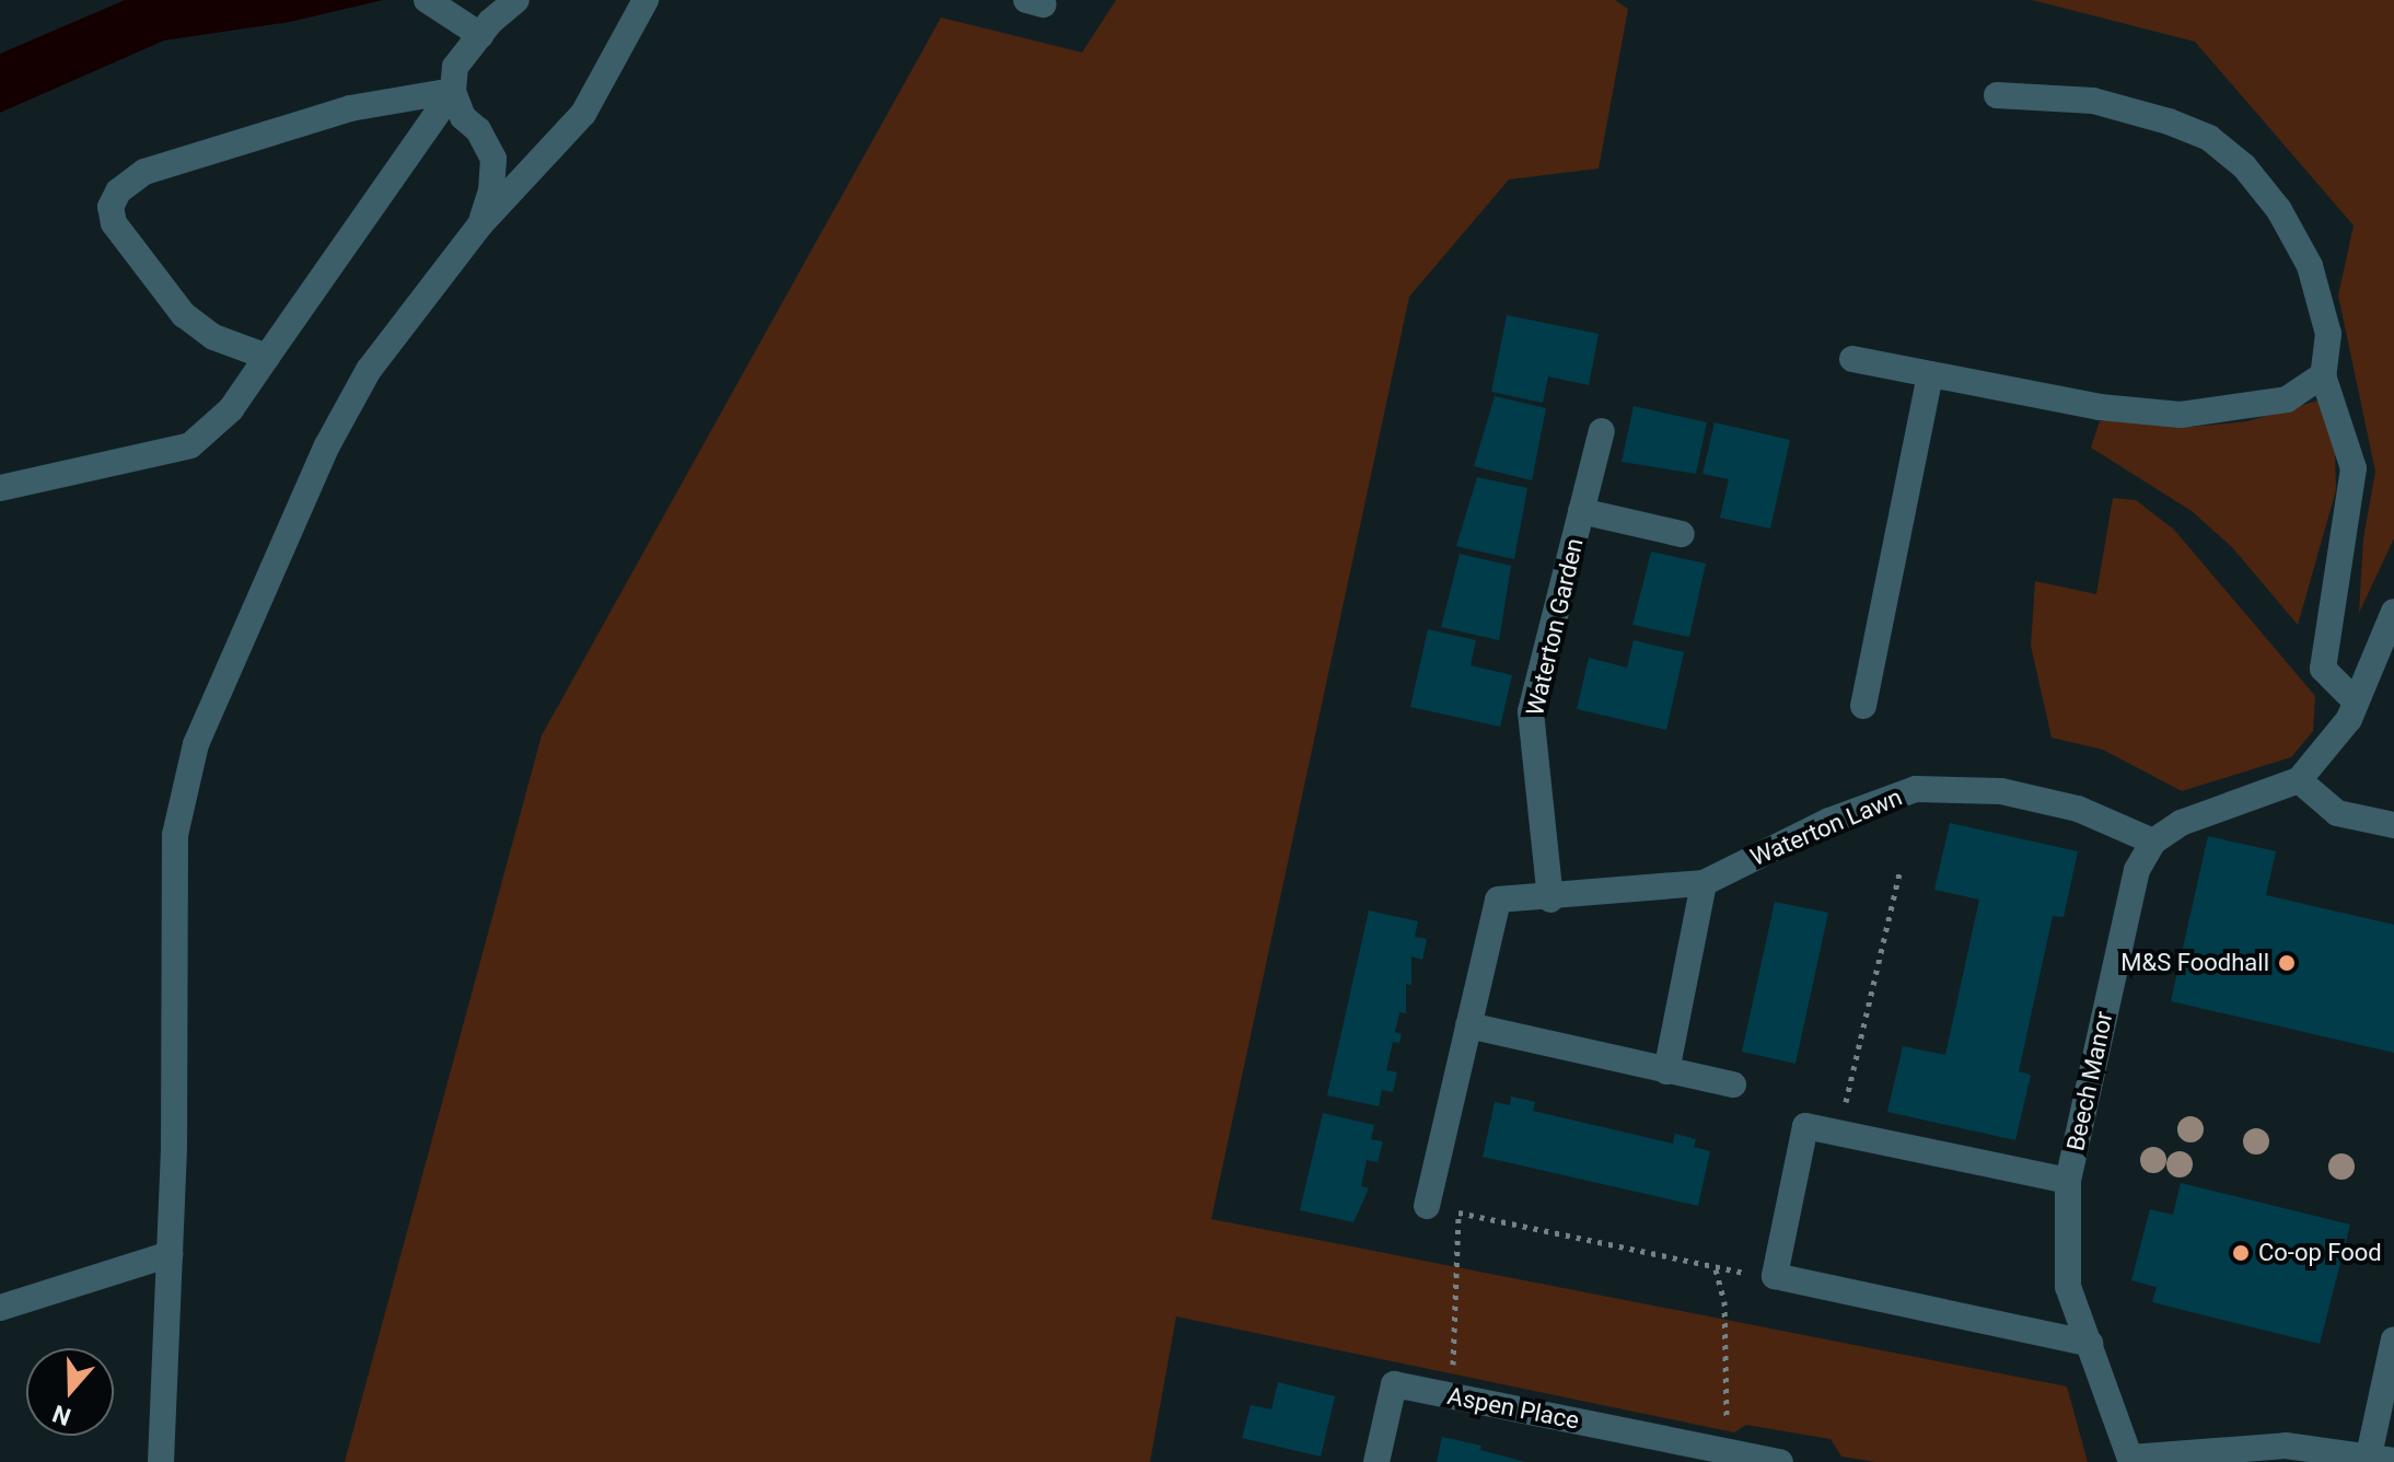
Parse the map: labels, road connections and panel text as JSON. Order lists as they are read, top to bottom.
{
  "streets": {
    "street": [
      "Waterton Garden",
      "Waterton Lawn",
      "Beech Manor",
      "Aspen Place"
    ]
  },
  "crossings": [
    ["Waterton Garden", "Waterton Lawn"],
    ["Waterton Lawn", "Beech Manor"]
  ],
  "places": ["M&S Foodhall", "Co-op Food"],
  "north": "bottom"
}
